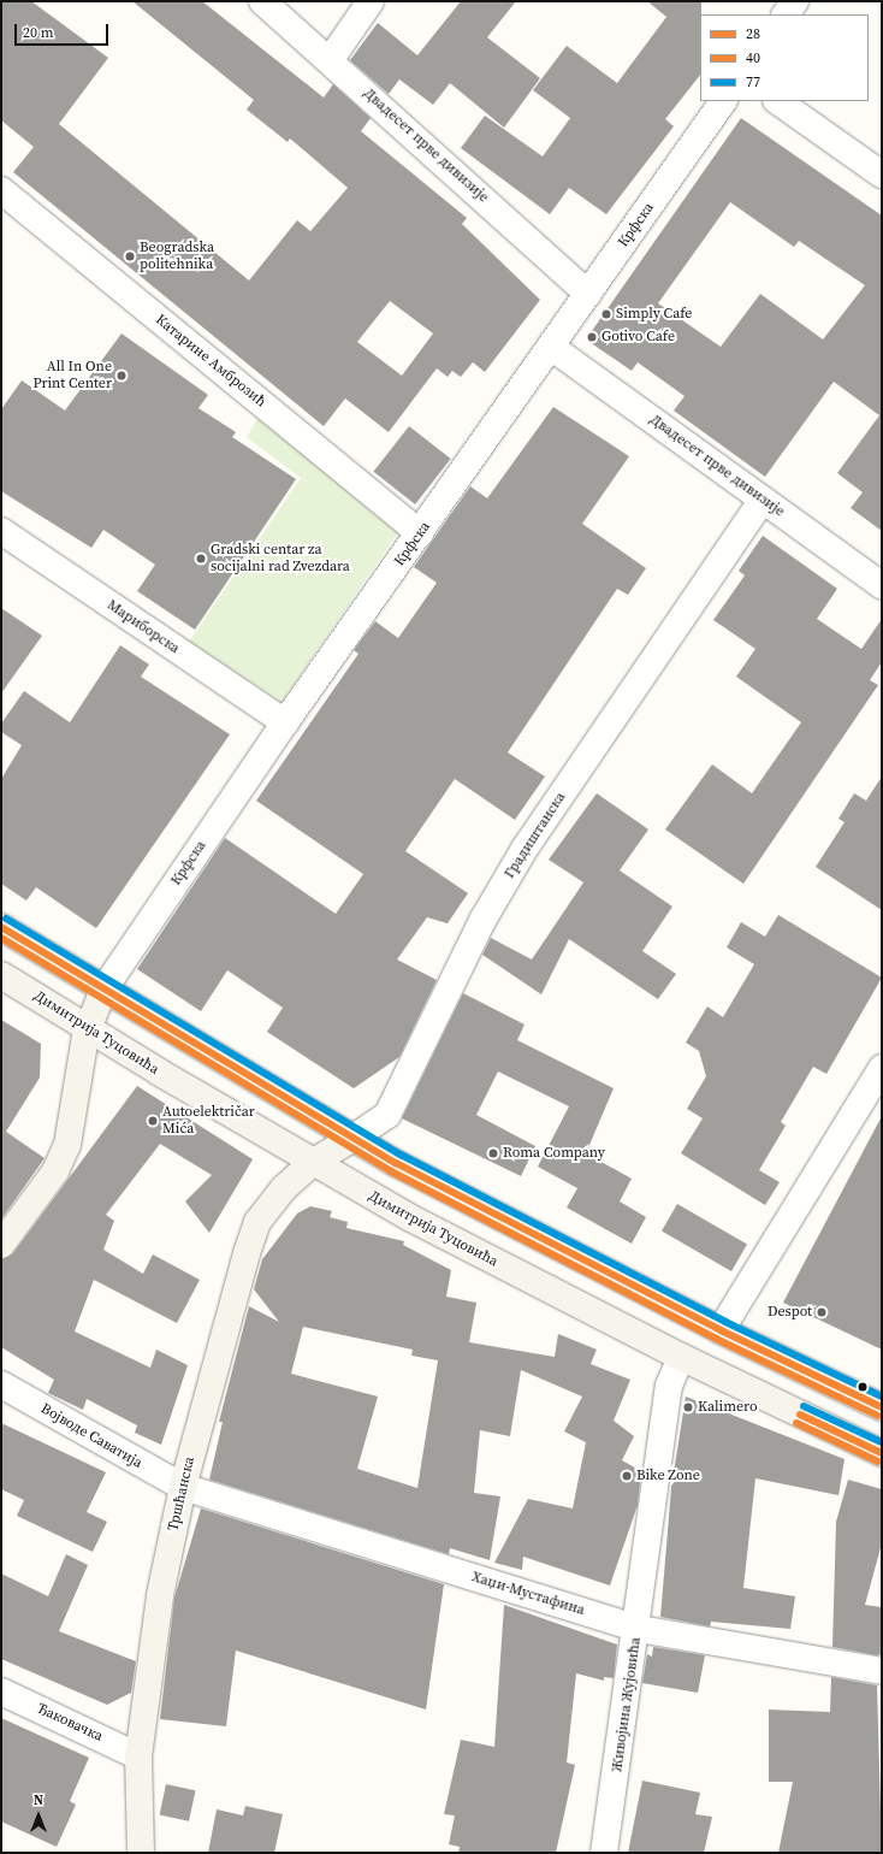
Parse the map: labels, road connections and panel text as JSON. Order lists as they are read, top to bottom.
{
  "streets": {
    "main road": ["Градиштанска", "Димитрија Туцовића", "Тршћанска"],
    "street": [
      "Двадесет прве дивизије",
      "Крфска",
      "Катарине Амброзић",
      "Мариборска",
      "Војводе Саватија",
      "Хаџи-Мустафина",
      "Живојина Жујовића",
      "Ђаковачка"
    ]
  },
  "crossings": [
    ["Двадесет прве дивизије", "Крфска"],
    ["Двадесет прве дивизије", "Градиштанска"],
    ["Крфска", "Катарине Амброзић"],
    ["Крфска", "Мариборска"],
    ["Градиштанска", "Димитрија Туцовића"],
    ["Градиштанска", "Тршћанска"],
    ["Димитрија Туцовића", "Тршћанска"],
    ["Димитрија Туцовића", "Живојина Жујовића"],
    ["Војводе Саватија", "Тршћанска"],
    ["Војводе Саватија", "Хаџи-Мустафина"],
    ["Тршћанска", "Хаџи-Мустафина"],
    ["Тршћанска", "Ђаковачка"],
    ["Хаџи-Мустафина", "Живојина Жујовића"]
  ],
  "places": [
    "Beogradska politehnika",
    "Simply Cafe",
    "Gotivo Cafe",
    "All In One Print Center",
    "Gradski centar za socijalni rad Zvezdara",
    "Autoelektričar Mića",
    "Roma Company",
    "Despot",
    "Kalimero",
    "Bike Zone"
  ],
  "lines": ["transit line 77", "transit line 28", "transit line 40"],
  "legend": ["28", "40", "77"],
  "scale_bar": "20 m",
  "north": "top"
}
